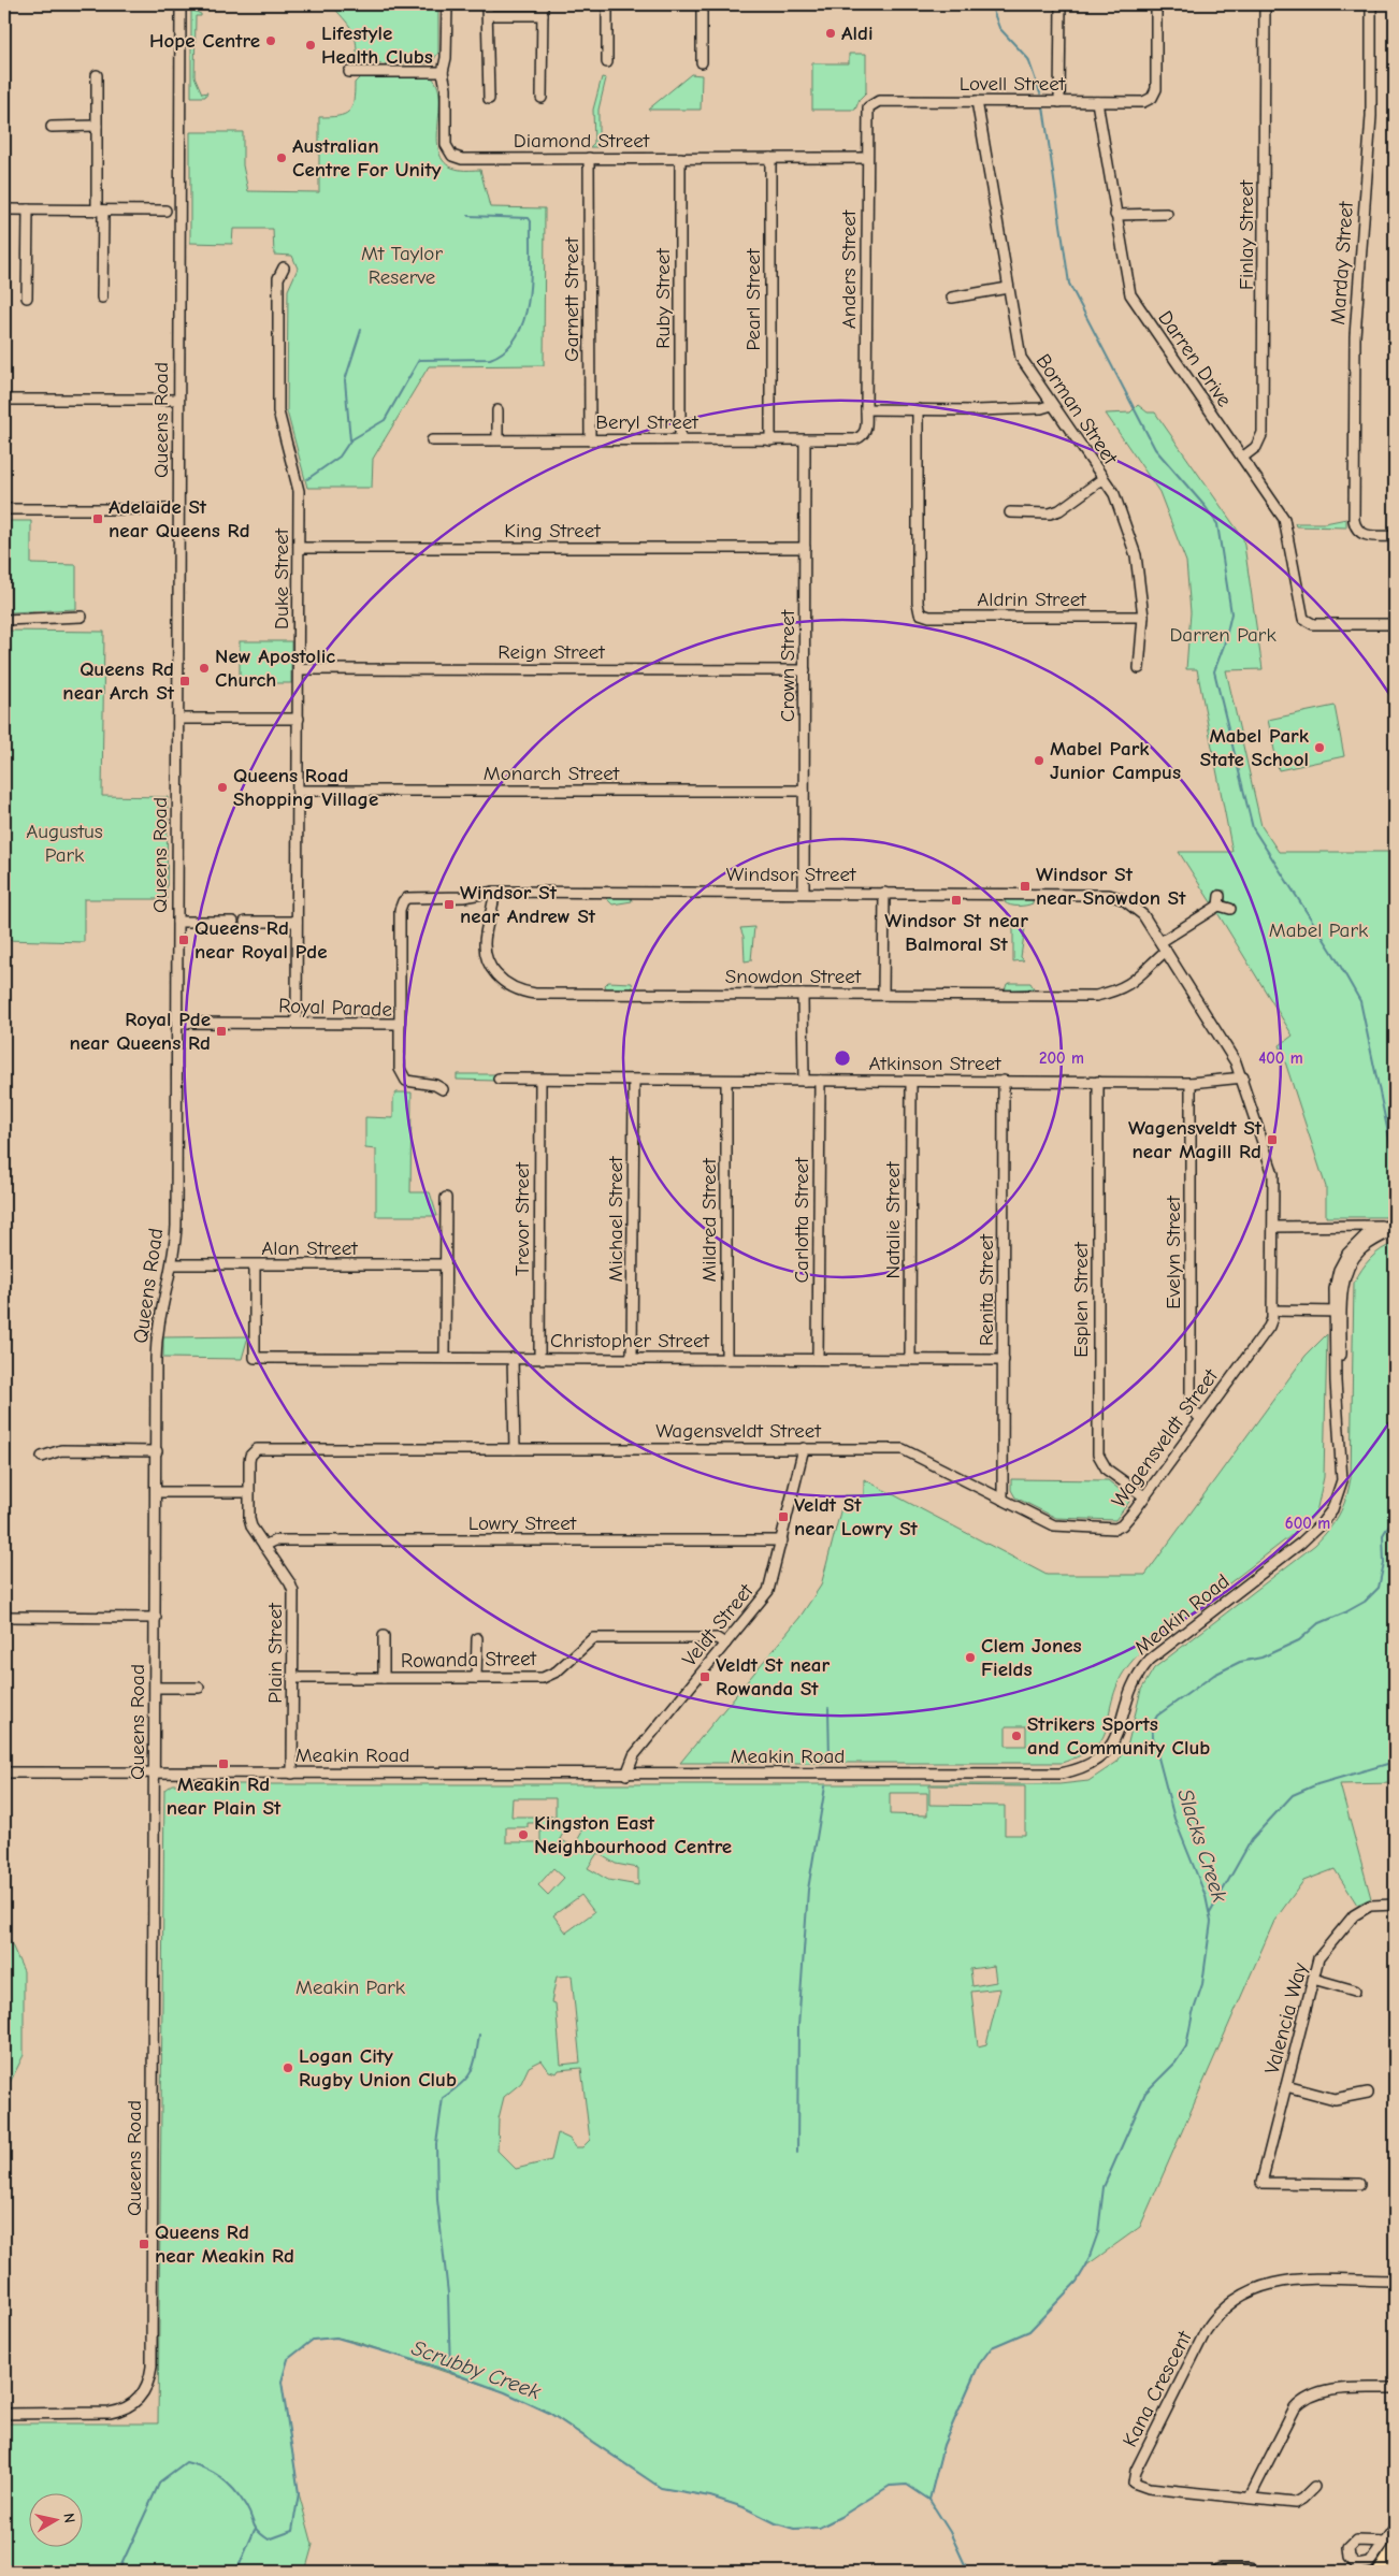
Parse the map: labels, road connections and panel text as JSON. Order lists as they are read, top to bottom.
{
  "streets": {
    "street": [
      "Lovell Street",
      "Diamond Street",
      "Finlay Street",
      "Marday Street",
      "Anders Street",
      "Ruby Street",
      "Garnett Street",
      "Pearl Street",
      "Darren Drive",
      "Borman Street",
      "Queens Road",
      "Beryl Street",
      "King Street",
      "Duke Street",
      "Aldrin Street",
      "Reign Street",
      "Crown Street",
      "Monarch Street",
      "Windsor Street",
      "Snowdon Street",
      "Royal Parade",
      "Atkinson Street",
      "Trevor Street",
      "Michael Street",
      "Mildred Street",
      "Carlotta Street",
      "Natalie Street",
      "Alan Street",
      "Evelyn Street",
      "Renita Street",
      "Esplen Street",
      "Christopher Street",
      "Wagensveldt Street",
      "Lowry Street",
      "Meakin Road",
      "Veldt Street",
      "Plain Street",
      "Rowanda Street",
      "Valencia Way",
      "Kana Crescent"
    ]
  },
  "crossings": [
    ["Lovell Street", "Anders Street"],
    ["Lovell Street", "Darren Drive"],
    ["Lovell Street", "Borman Street"],
    ["Diamond Street", "Anders Street"],
    ["Diamond Street", "Ruby Street"],
    ["Diamond Street", "Garnett Street"],
    ["Diamond Street", "Pearl Street"],
    ["Finlay Street", "Darren Drive"],
    ["Anders Street", "Beryl Street"],
    ["Ruby Street", "Beryl Street"],
    ["Garnett Street", "Beryl Street"],
    ["Pearl Street", "Beryl Street"],
    ["Borman Street", "Aldrin Street"],
    ["Queens Road", "Royal Parade"],
    ["Queens Road", "Alan Street"],
    ["Queens Road", "Meakin Road"],
    ["Beryl Street", "Crown Street"],
    ["King Street", "Duke Street"],
    ["King Street", "Crown Street"],
    ["Duke Street", "Reign Street"],
    ["Duke Street", "Monarch Street"],
    ["Duke Street", "Royal Parade"],
    ["Reign Street", "Crown Street"],
    ["Crown Street", "Monarch Street"],
    ["Crown Street", "Windsor Street"],
    ["Windsor Street", "Snowdon Street"],
    ["Windsor Street", "Royal Parade"],
    ["Windsor Street", "Wagensveldt Street"],
    ["Snowdon Street", "Wagensveldt Street"],
    ["Atkinson Street", "Trevor Street"],
    ["Atkinson Street", "Michael Street"],
    ["Atkinson Street", "Mildred Street"],
    ["Atkinson Street", "Carlotta Street"],
    ["Atkinson Street", "Natalie Street"],
    ["Atkinson Street", "Evelyn Street"],
    ["Atkinson Street", "Renita Street"],
    ["Atkinson Street", "Esplen Street"],
    ["Atkinson Street", "Wagensveldt Street"],
    ["Trevor Street", "Christopher Street"],
    ["Michael Street", "Christopher Street"],
    ["Mildred Street", "Christopher Street"],
    ["Carlotta Street", "Christopher Street"],
    ["Natalie Street", "Christopher Street"],
    ["Alan Street", "Christopher Street"],
    ["Evelyn Street", "Wagensveldt Street"],
    ["Renita Street", "Christopher Street"],
    ["Renita Street", "Wagensveldt Street"],
    ["Esplen Street", "Wagensveldt Street"],
    ["Wagensveldt Street", "Veldt Street"],
    ["Wagensveldt Street", "Plain Street"],
    ["Lowry Street", "Veldt Street"],
    ["Lowry Street", "Plain Street"],
    ["Meakin Road", "Veldt Street"],
    ["Meakin Road", "Plain Street"],
    ["Veldt Street", "Rowanda Street"],
    ["Plain Street", "Rowanda Street"]
  ],
  "water": ["Slacks Creek", "Scrubby Creek"],
  "parks": [
    "Mt Taylor Reserve",
    "Darren Park",
    "Augustus Park",
    "Mabel Park",
    "Meakin Park"
  ],
  "places": {
    "other": [
      "Aldi",
      "Hope Centre",
      "Lifestyle Health Clubs",
      "Australian Centre For Unity",
      "New Apostolic Church",
      "Mabel Park State School",
      "Mabel Park Junior Campus",
      "Queens Road Shopping Village",
      "Clem Jones Fields",
      "Strikers Sports and Community Club",
      "Kingston East Neighbourhood Centre",
      "Logan City Rugby Union Club"
    ],
    "transit": [
      "Adelaide St near Queens Rd",
      "Queens Rd near Arch St",
      "Windsor St near Snowdon St",
      "Windsor St near Balmoral St",
      "Windsor St near Andrew St",
      "Queens Rd near Royal Pde",
      "Royal Pde near Queens Rd",
      "Wagensveldt St near Magill Rd",
      "Veldt St near Lowry St",
      "Veldt St near Rowanda St",
      "Meakin Rd near Plain St",
      "Queens Rd near Meakin Rd"
    ]
  },
  "north": "right",
  "rings": ["200 m", "400 m", "600 m"]
}
